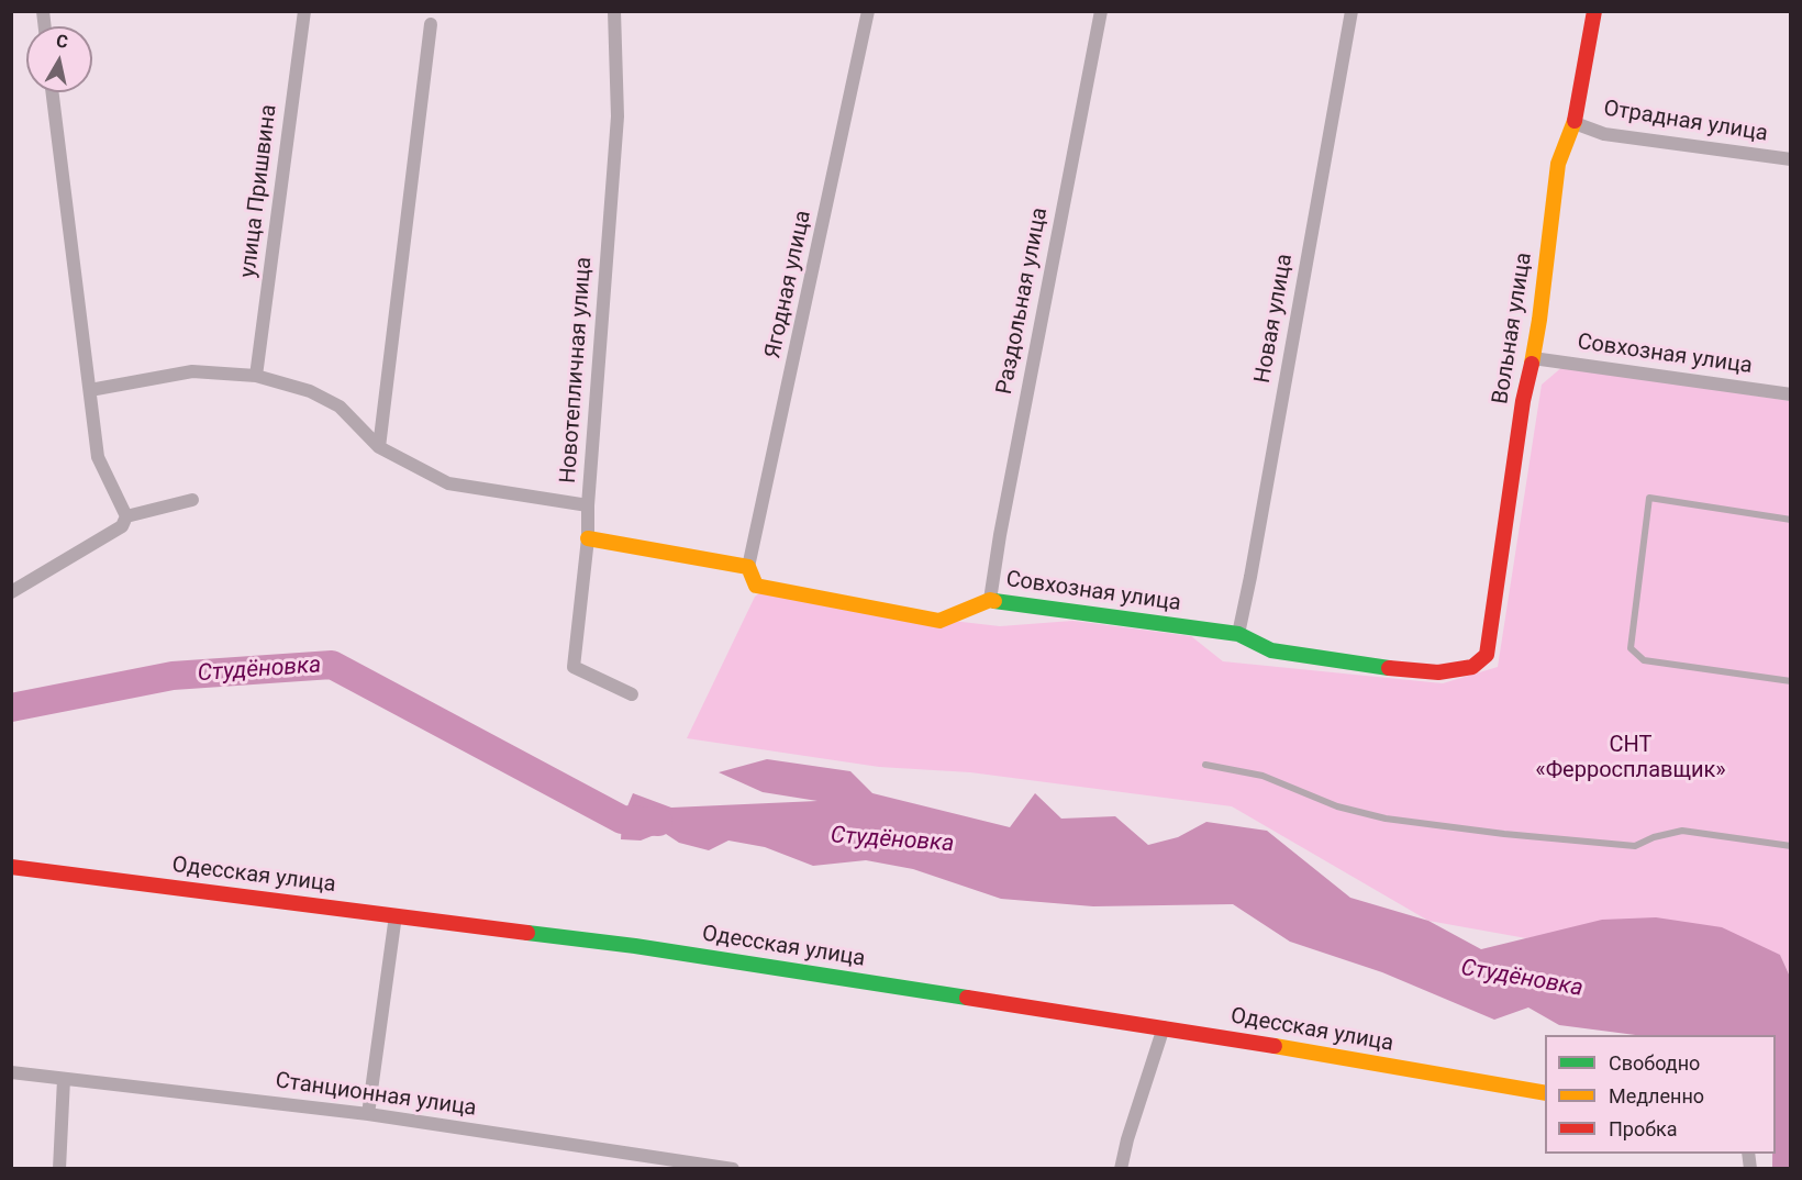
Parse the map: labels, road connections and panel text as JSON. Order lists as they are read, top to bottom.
{
  "streets": {
    "street": [
      "Отрадная улица",
      "улица Пришвина",
      "Ягодная улица",
      "Раздольная улица",
      "Новая улица",
      "Вольная улица",
      "Совхозная улица",
      "Новотепличная улица",
      "Одесская улица",
      "Станционная улица"
    ]
  },
  "crossings": [
    ["Отрадная улица", "Вольная улица"],
    ["Ягодная улица", "Совхозная улица"],
    ["Раздольная улица", "Совхозная улица"],
    ["Новая улица", "Совхозная улица"],
    ["Вольная улица", "Совхозная улица"]
  ],
  "water": ["Студёновка"],
  "parks": ["СНТ «Ферросплавщик»"],
  "legend": ["Свободно", "Медленно", "Пробка"],
  "north": "top"
}
